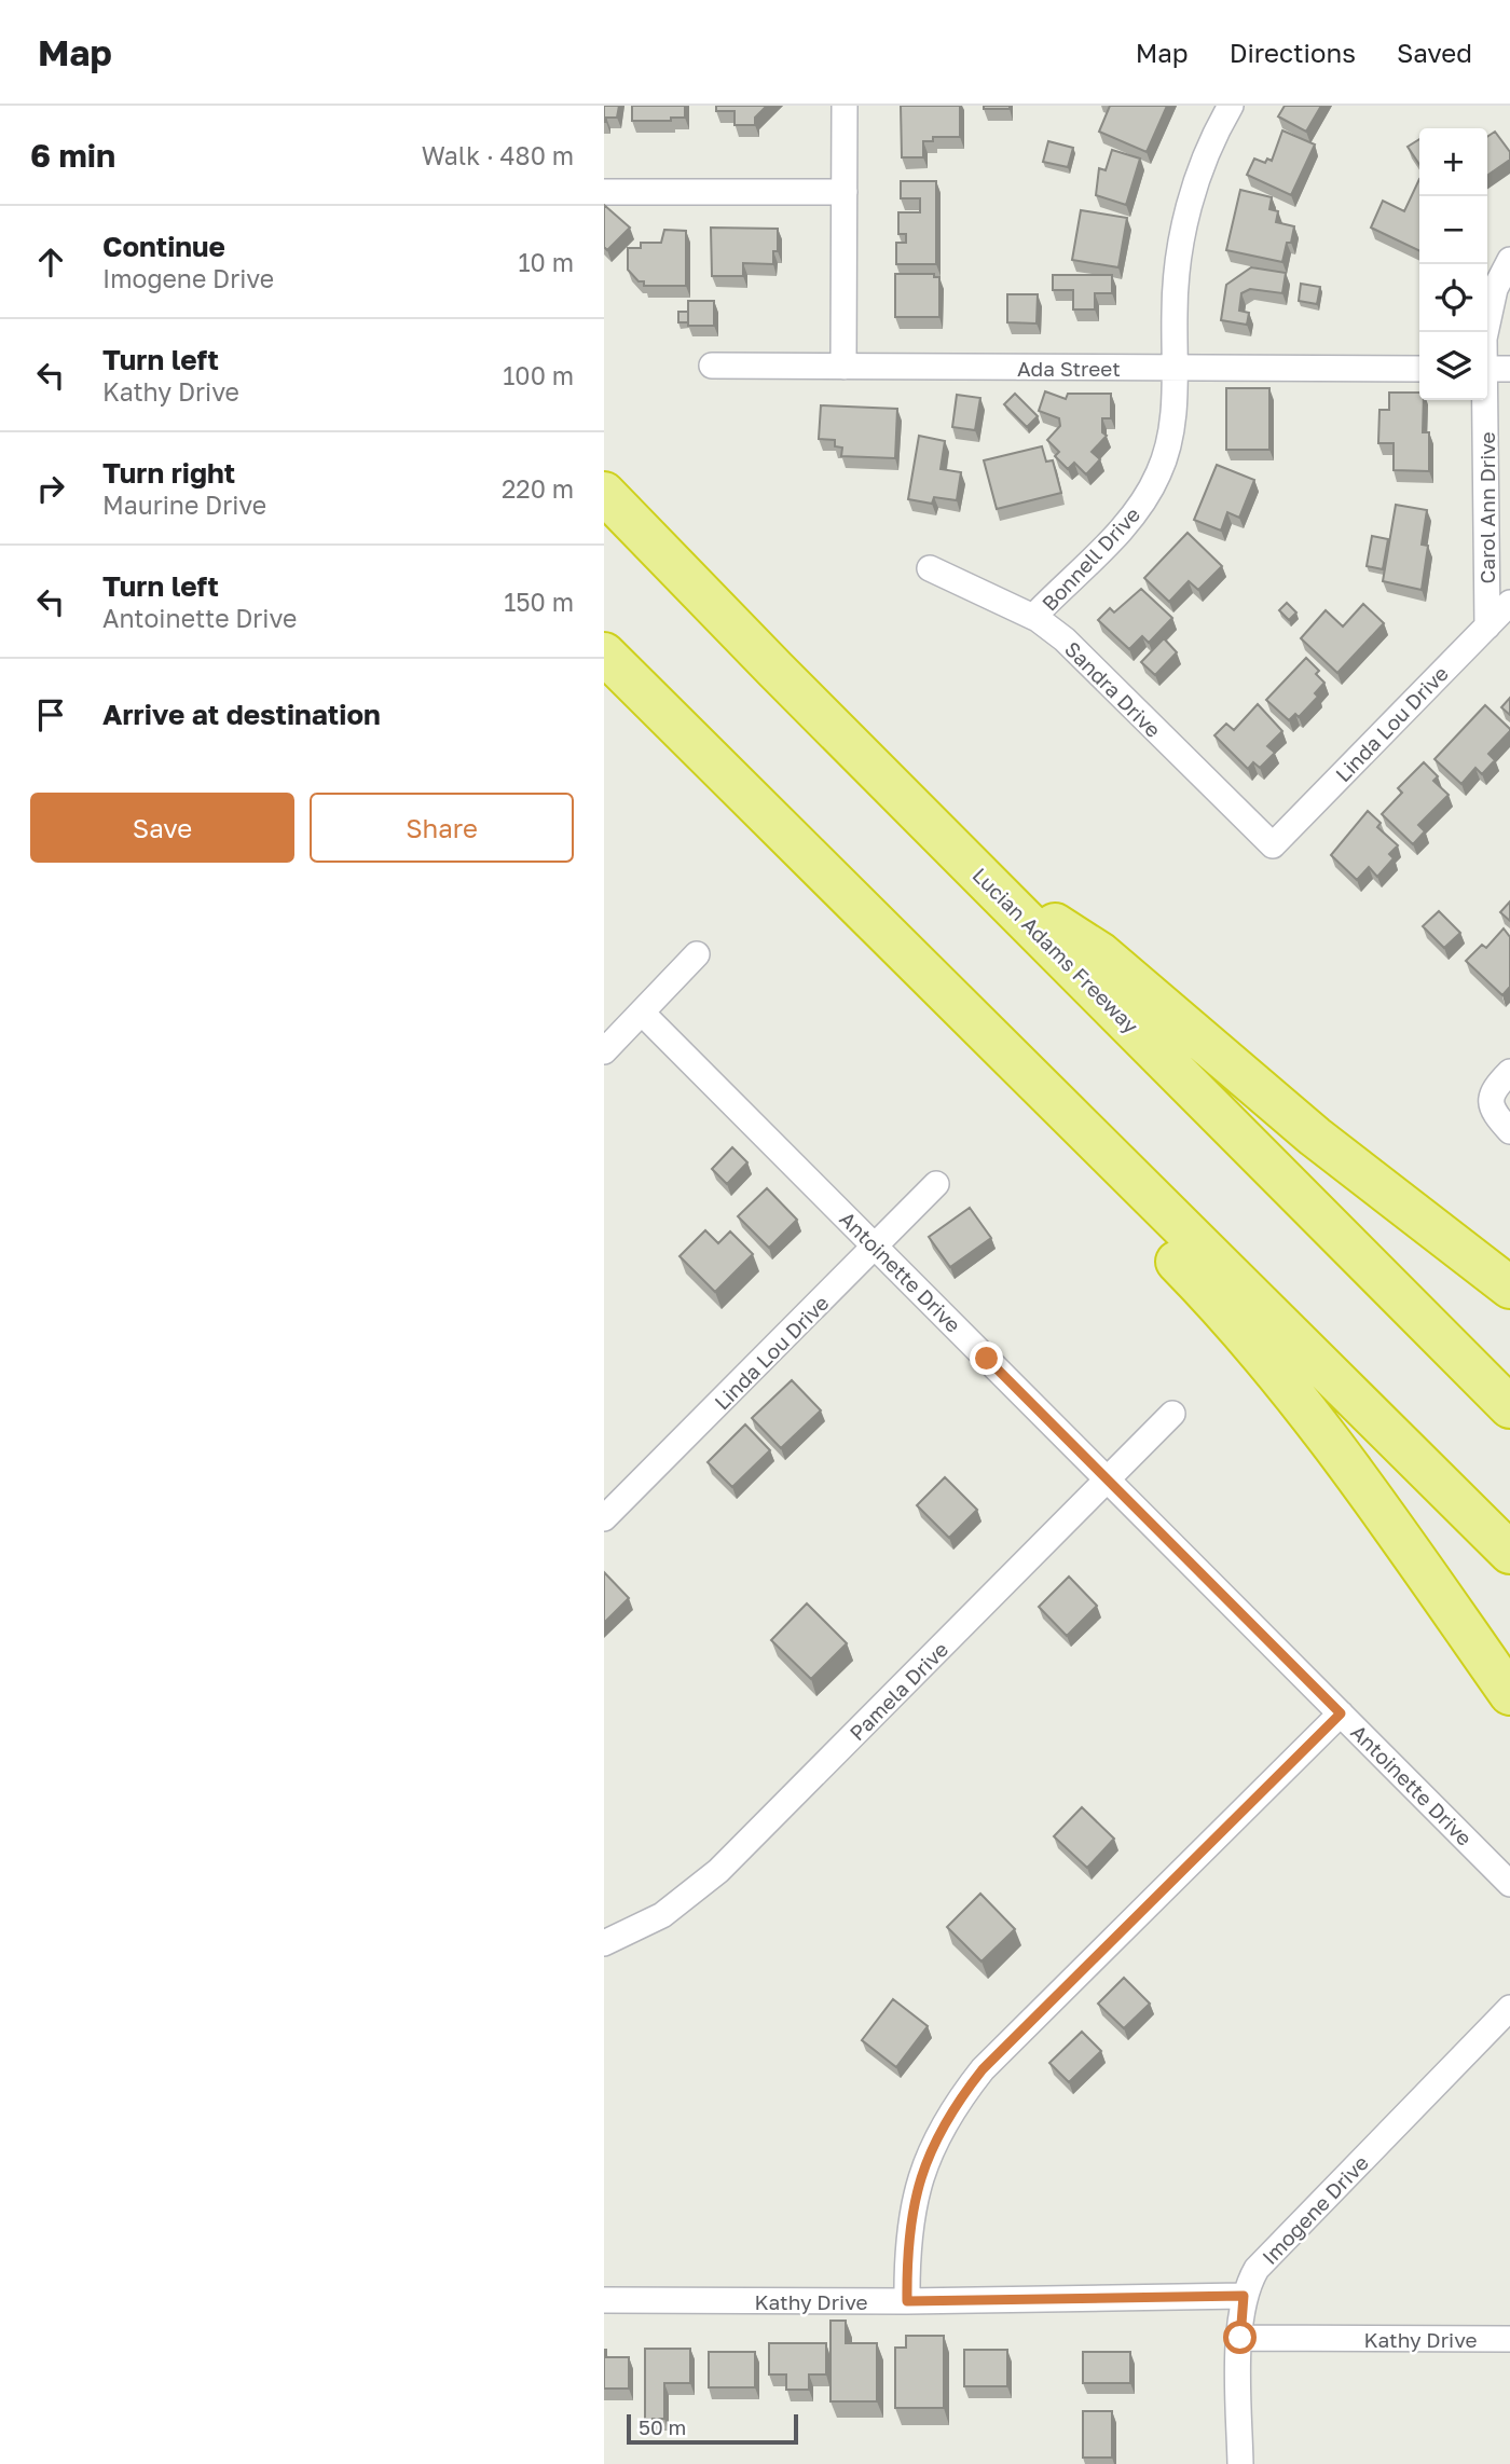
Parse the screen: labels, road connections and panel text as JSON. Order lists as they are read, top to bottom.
{
  "streets": {
    "highway": ["Lucian Adams Freeway"],
    "street": [
      "Ada Street",
      "Carol Ann Drive",
      "Bonnell Drive",
      "Sandra Drive",
      "Linda Lou Drive",
      "Antoinette Drive",
      "Pamela Drive",
      "Imogene Drive",
      "Kathy Drive"
    ]
  },
  "crossings": [
    ["Ada Street", "Bonnell Drive"],
    ["Carol Ann Drive", "Linda Lou Drive"],
    ["Bonnell Drive", "Sandra Drive"],
    ["Sandra Drive", "Linda Lou Drive"],
    ["Linda Lou Drive", "Antoinette Drive"],
    ["Antoinette Drive", "Pamela Drive"],
    ["Imogene Drive", "Kathy Drive"]
  ],
  "scale_bar": "50 m",
  "page": {
    "header": "Map",
    "nav": ["Map", "Directions", "Saved"],
    "heading": ["6 min", "Walk · 480 m"],
    "map_buttons": ["+", "−"],
    "list": [
      ["Continue", "Imogene Drive", "10 m"],
      ["Turn left", "Kathy Drive", "100 m"],
      ["Turn right", "Maurine Drive", "220 m"],
      ["Turn left", "Antoinette Drive", "150 m"],
      "Arrive at destination"
    ],
    "buttons": ["Save", "Share"],
    "scale": "50 m"
  }
}
